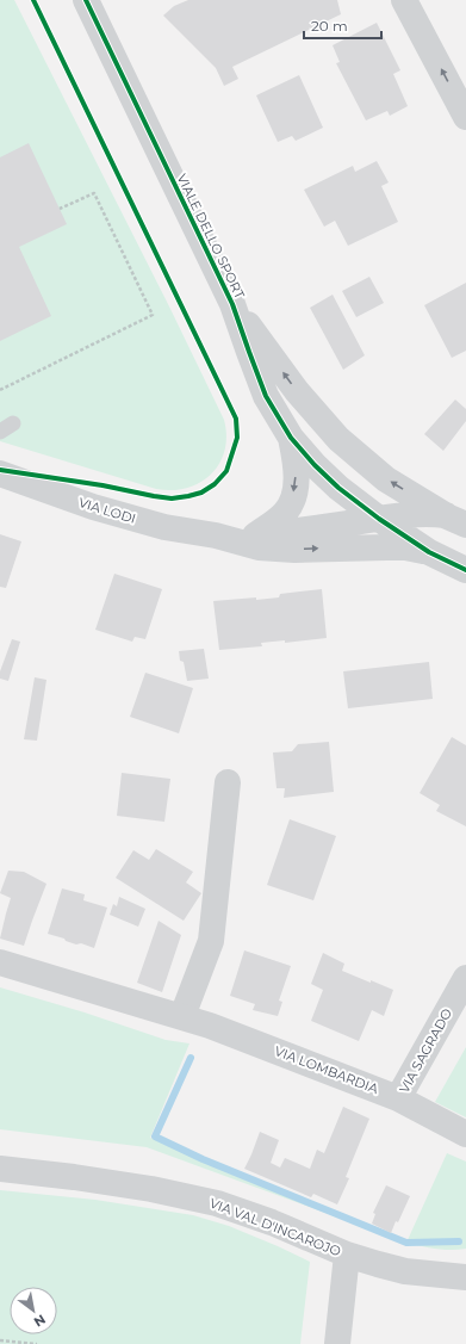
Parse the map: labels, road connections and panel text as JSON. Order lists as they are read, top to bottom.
{
  "streets": {
    "street": [
      "VIALE DELLO SPORT",
      "VIA LODI",
      "VIA SAGRADO",
      "VIA LOMBARDIA",
      "VIA VAL D'INCAROJO"
    ]
  },
  "crossings": [
    ["VIALE DELLO SPORT", "VIA LODI"],
    ["VIA SAGRADO", "VIA LOMBARDIA"]
  ],
  "scale_bar": "20 m",
  "north": "bottom right"
}
